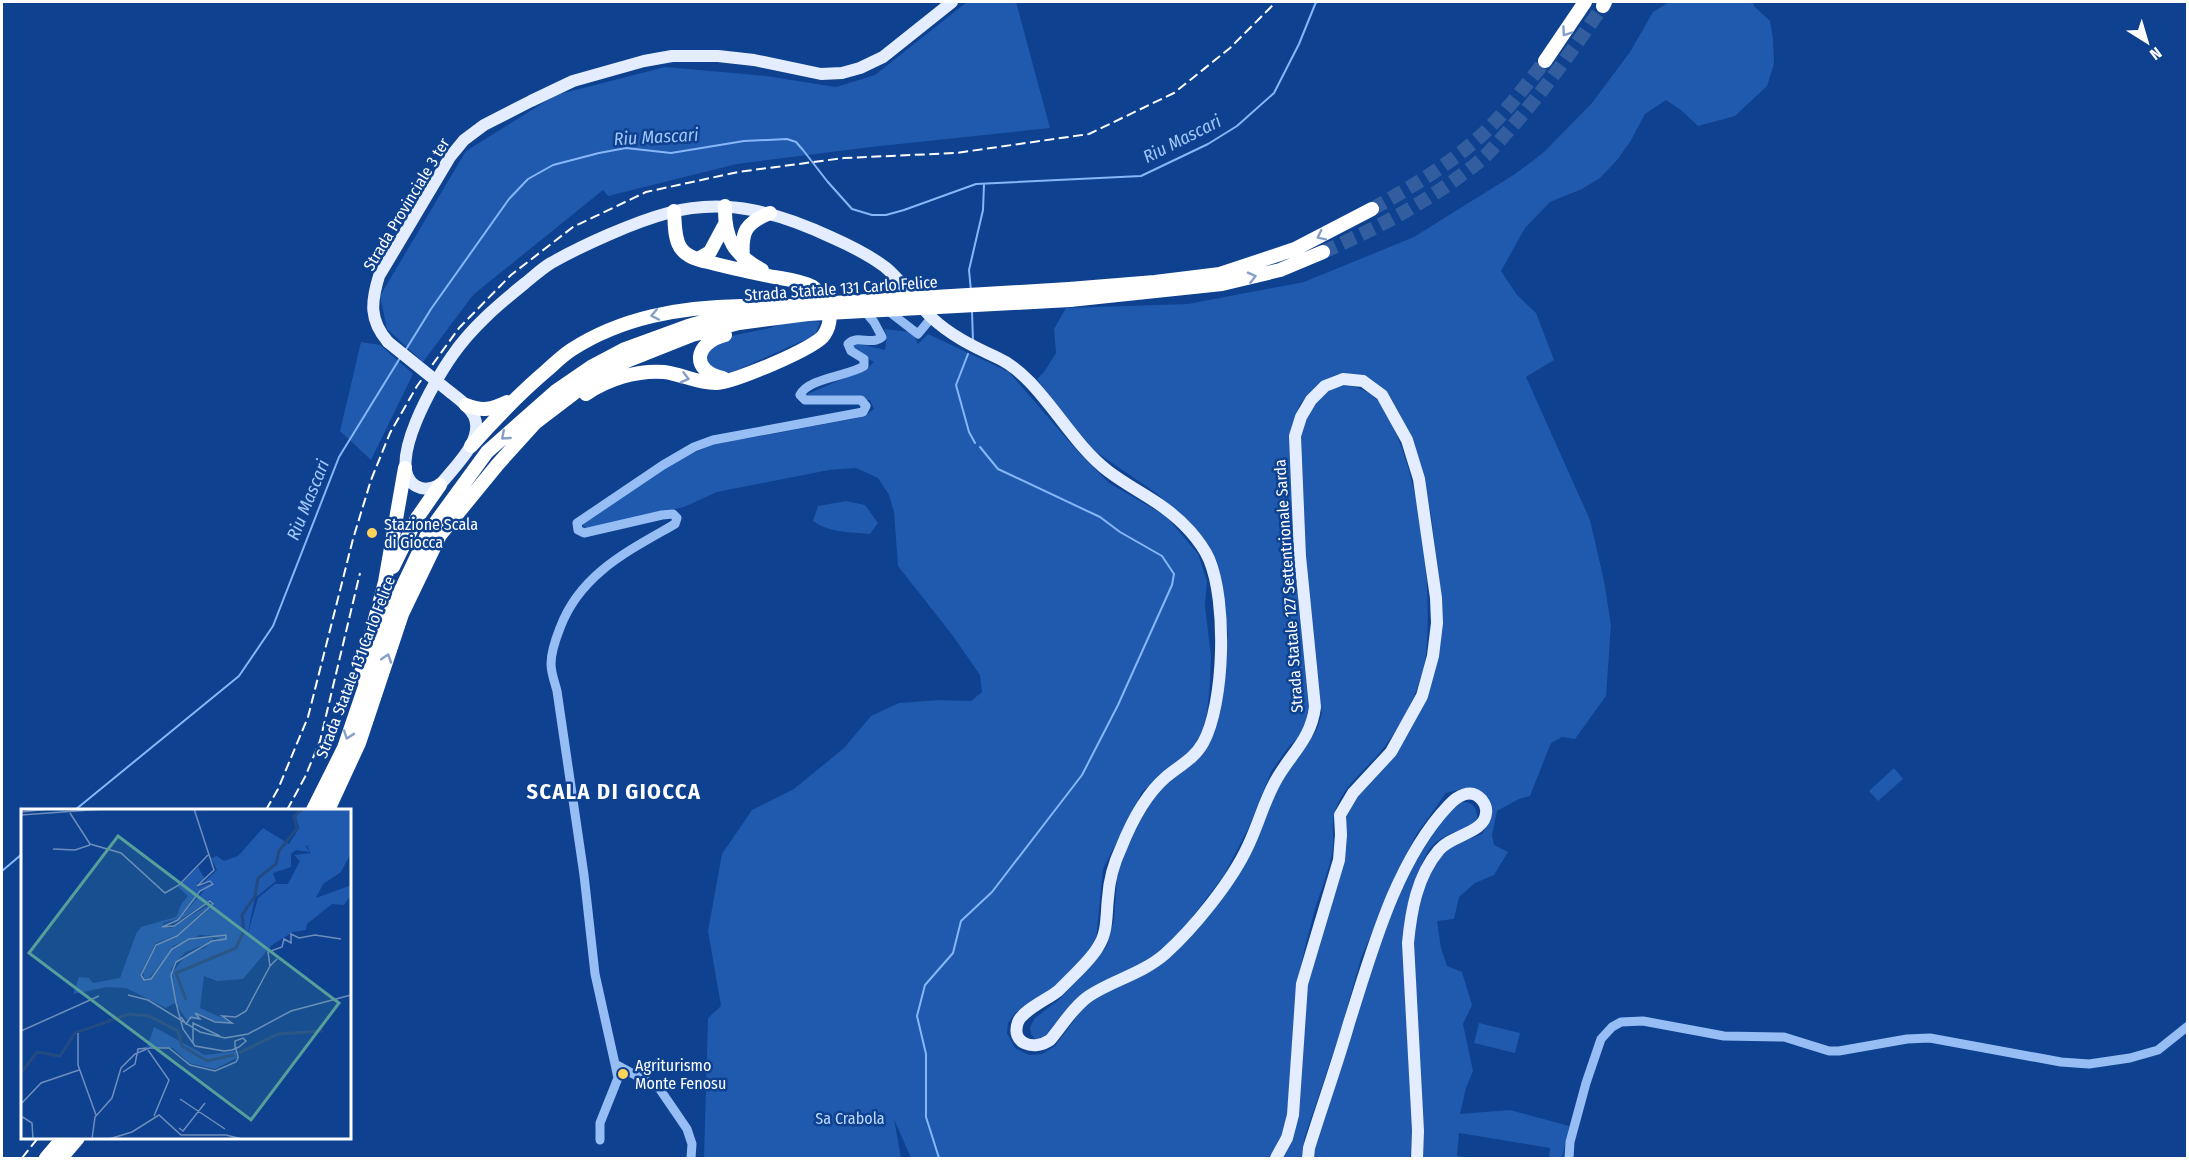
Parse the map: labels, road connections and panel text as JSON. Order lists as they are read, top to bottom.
{
  "streets": {
    "highway": ["Strada Statale 131 Carlo Felice"],
    "main road": ["Strada Provinciale 3 ter", "Strada Statale 127 Settentrionale Sarda"]
  },
  "districts": ["SCALA DI GIOCCA"],
  "water": ["Riu Mascari"],
  "parks": ["Sa Crabola"],
  "places": ["Stazione Scala di Giocca", "Agriturismo Monte Fenosu"],
  "north": "bottom right"
}
